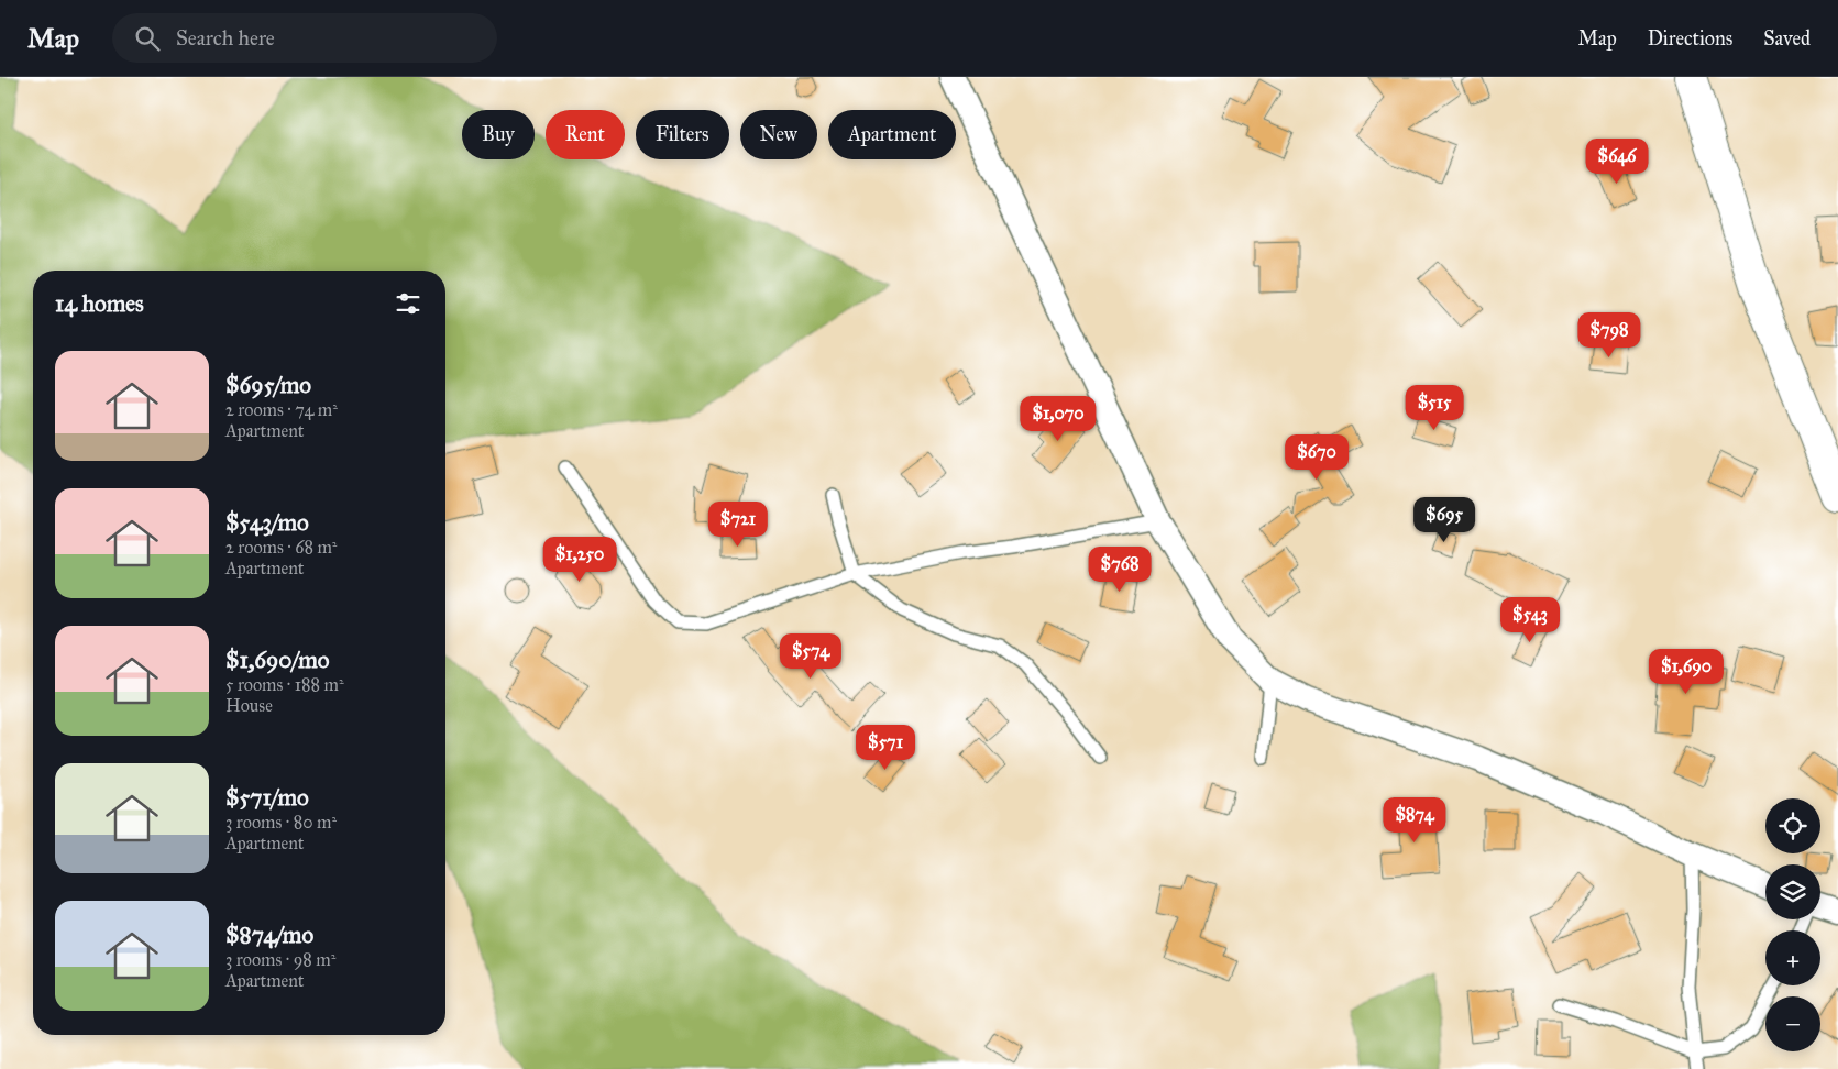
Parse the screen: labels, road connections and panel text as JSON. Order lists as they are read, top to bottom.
{
  "page": {
    "header": "Map",
    "search": "Search here",
    "nav": ["Map", "Directions", "Saved"],
    "chip": [
      "Buy",
      "Rent",
      "Filters",
      "New",
      "Apartment"
    ],
    "price": [
      "$646",
      "$798",
      "$515",
      "$1,070",
      "$670",
      "$695",
      "$721",
      "$1,250",
      "$768",
      "$543",
      "$574",
      "$1,690",
      "$571",
      "$874"
    ],
    "heading": "14 homes",
    "list": [
      {
        "name": "$695/mo",
        "note": "2 rooms · 74 m² · Apartment"
      },
      {
        "name": "$543/mo",
        "note": "2 rooms · 68 m² · Apartment"
      },
      {
        "name": "$1,690/mo",
        "note": "5 rooms · 188 m² · House"
      },
      {
        "name": "$571/mo",
        "note": "3 rooms · 80 m² · Apartment"
      },
      {
        "name": "$874/mo",
        "note": "3 rooms · 98 m² · Apartment"
      }
    ],
    "map_buttons": ["+", "−"]
  }
}
